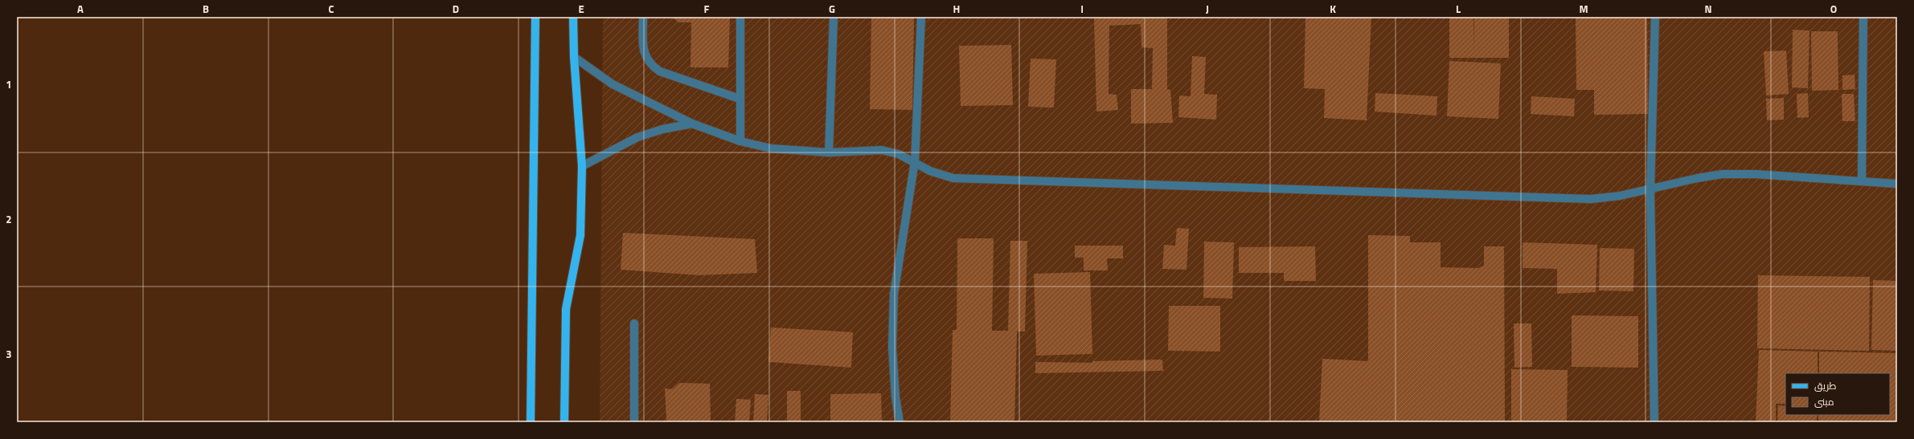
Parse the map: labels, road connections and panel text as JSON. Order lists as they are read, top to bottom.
{
  "legend": ["طريق", "مبنى"],
  "grid": {
    "columns": [
      "A",
      "B",
      "C",
      "D",
      "E",
      "F",
      "G",
      "H",
      "I",
      "J",
      "K",
      "L",
      "M",
      "N",
      "O"
    ],
    "rows": ["1", "2", "3"]
  }
}
